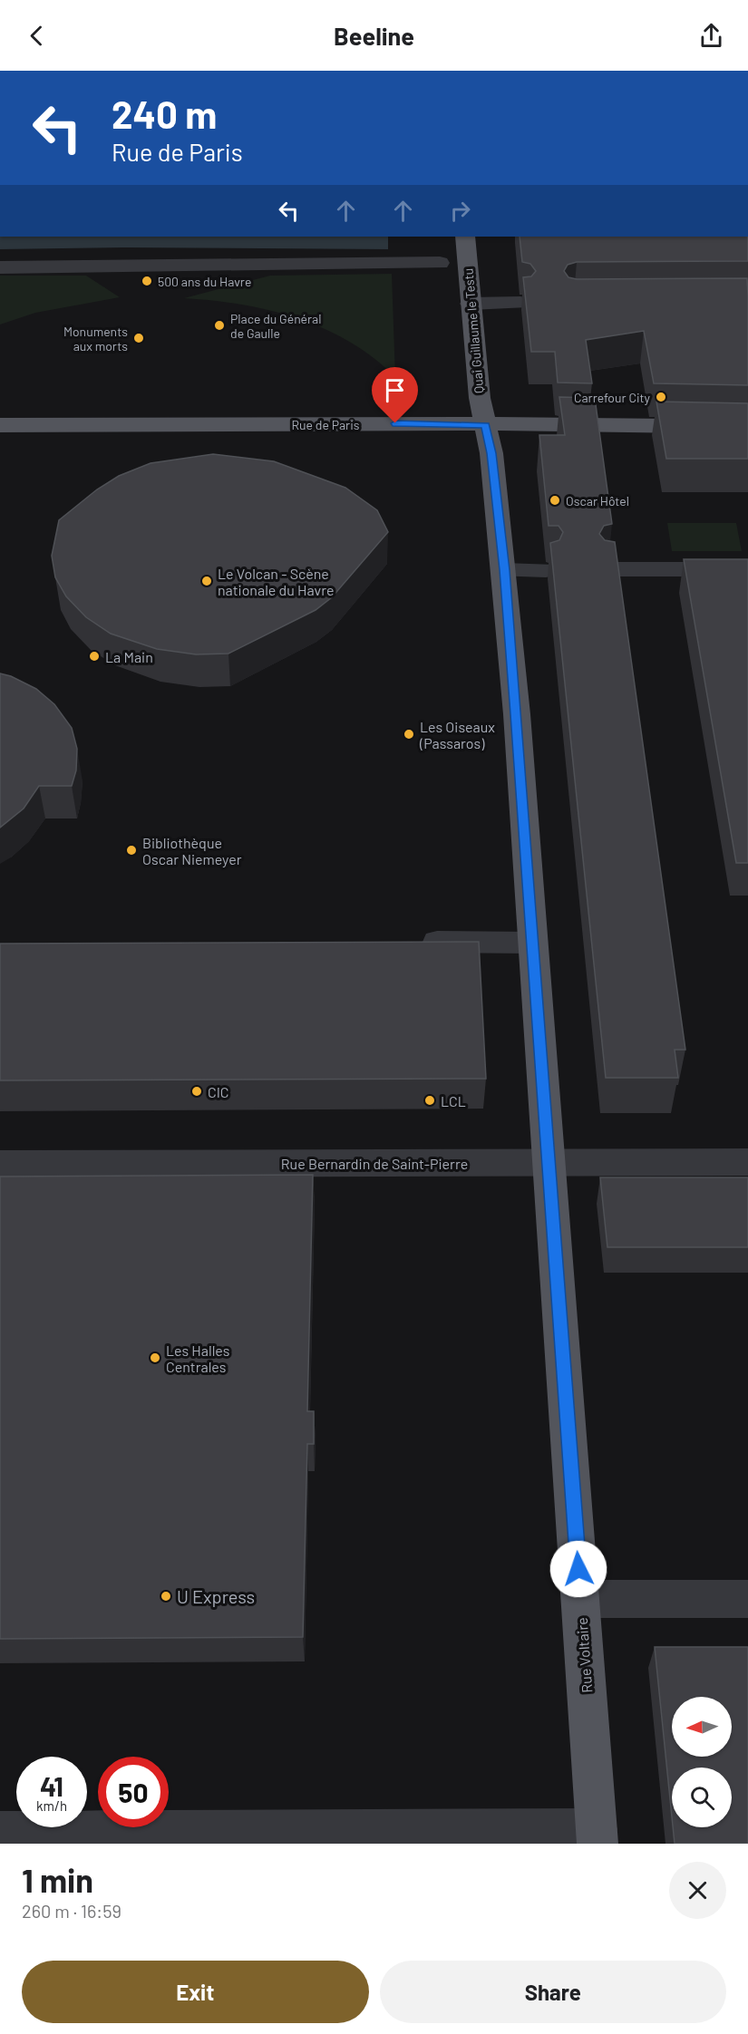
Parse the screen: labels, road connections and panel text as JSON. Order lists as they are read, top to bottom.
{
  "streets": {
    "main road": ["Quai Guillaume le Testu", "Rue de Paris", "Rue Voltaire"],
    "street": ["Rue Bernardin de Saint-Pierre"]
  },
  "crossings": [
    ["Quai Guillaume le Testu", "Rue de Paris"],
    ["Quai Guillaume le Testu", "Rue Voltaire"],
    ["Rue de Paris", "Rue Voltaire"],
    ["Rue Bernardin de Saint-Pierre", "Rue Voltaire"]
  ],
  "places": [
    "500 ans du Havre",
    "Place du Général de Gaulle",
    "Monuments aux morts",
    "Carrefour City",
    "Oscar Hôtel",
    "Le Volcan - Scène nationale du Havre",
    "La Main",
    "Les Oiseaux (Passaros)",
    "Bibliothèque Oscar Niemeyer",
    "CIC",
    "LCL",
    "Les Halles Centrales",
    "U Express"
  ],
  "north": "left",
  "page": {
    "header": "Beeline",
    "turn": ["240 m", "Rue de Paris"],
    "speed": "41 km/h",
    "limit": "50",
    "heading": ["1 min", "260 m · 16:59"],
    "buttons": ["Exit", "Share"]
  }
}
